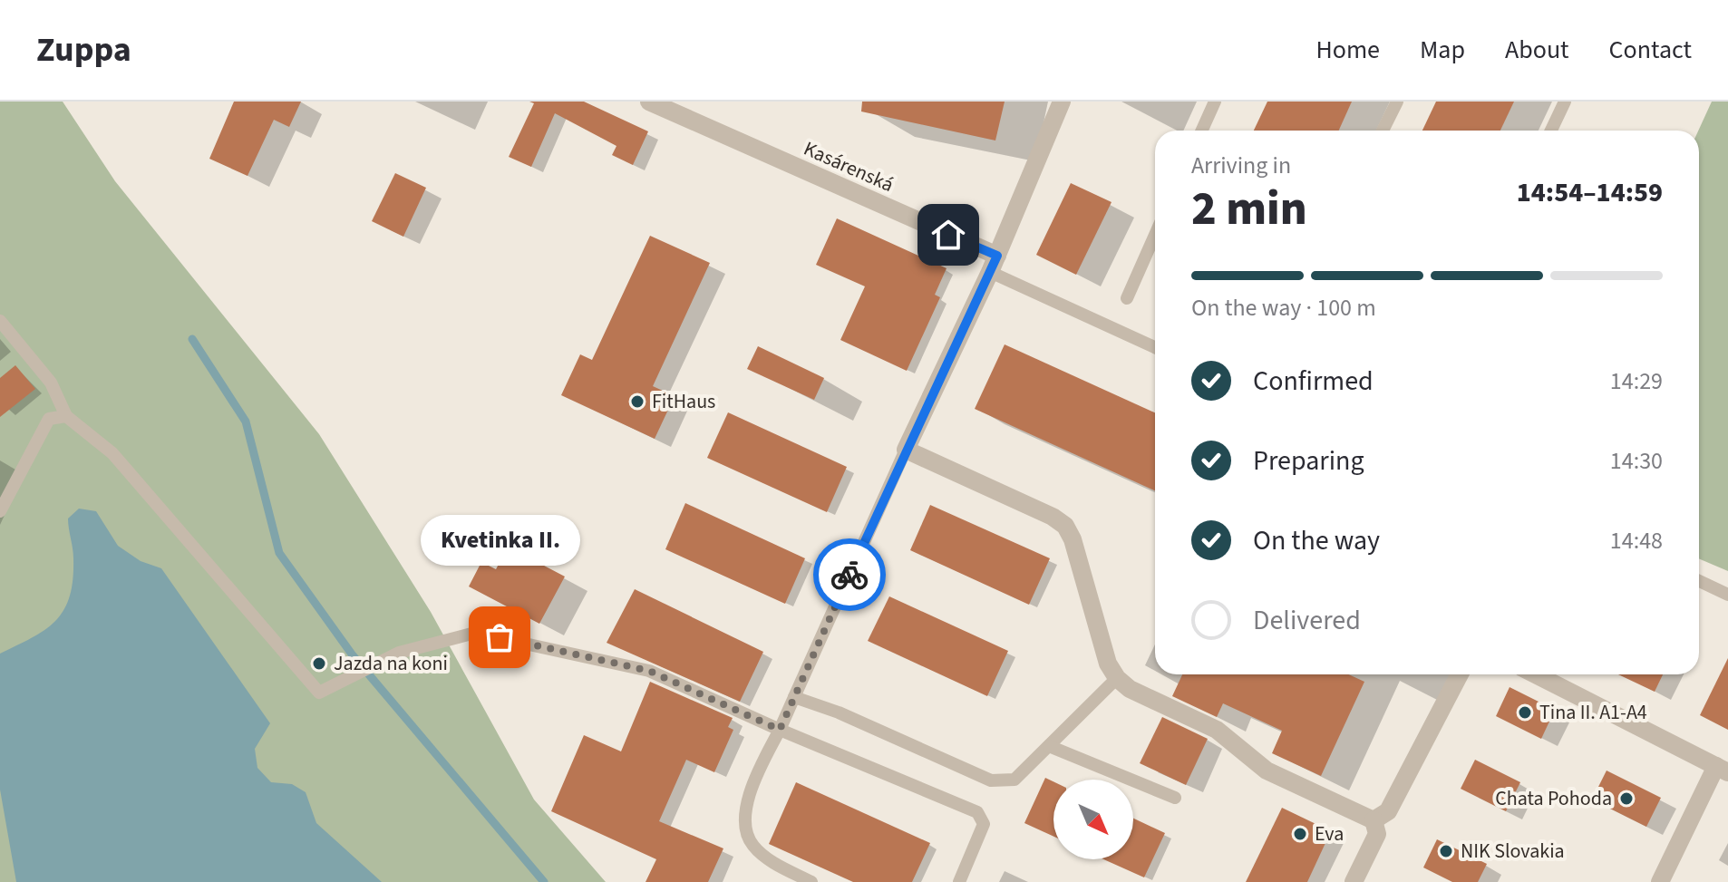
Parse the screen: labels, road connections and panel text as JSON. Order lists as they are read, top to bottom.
{
  "streets": {
    "street": ["Kasárenská"]
  },
  "places": [
    "FitHaus",
    "Kvetinka II.",
    "Jazda na koni",
    "Tina II. A1-A4",
    "Chata Pohoda",
    "Eva",
    "NIK Slovakia"
  ],
  "north": "bottom right",
  "page": {
    "header": "Zuppa",
    "nav": [
      "Home",
      "Map",
      "About",
      "Contact"
    ],
    "heading": ["2 min", "Arriving in", "14:54–14:59"],
    "bar": "On the way · 100 m",
    "list": [
      ["Confirmed", "14:29"],
      ["Preparing", "14:30"],
      ["On the way", "14:48"],
      "Delivered"
    ],
    "bubble": "Kvetinka II."
  }
}
